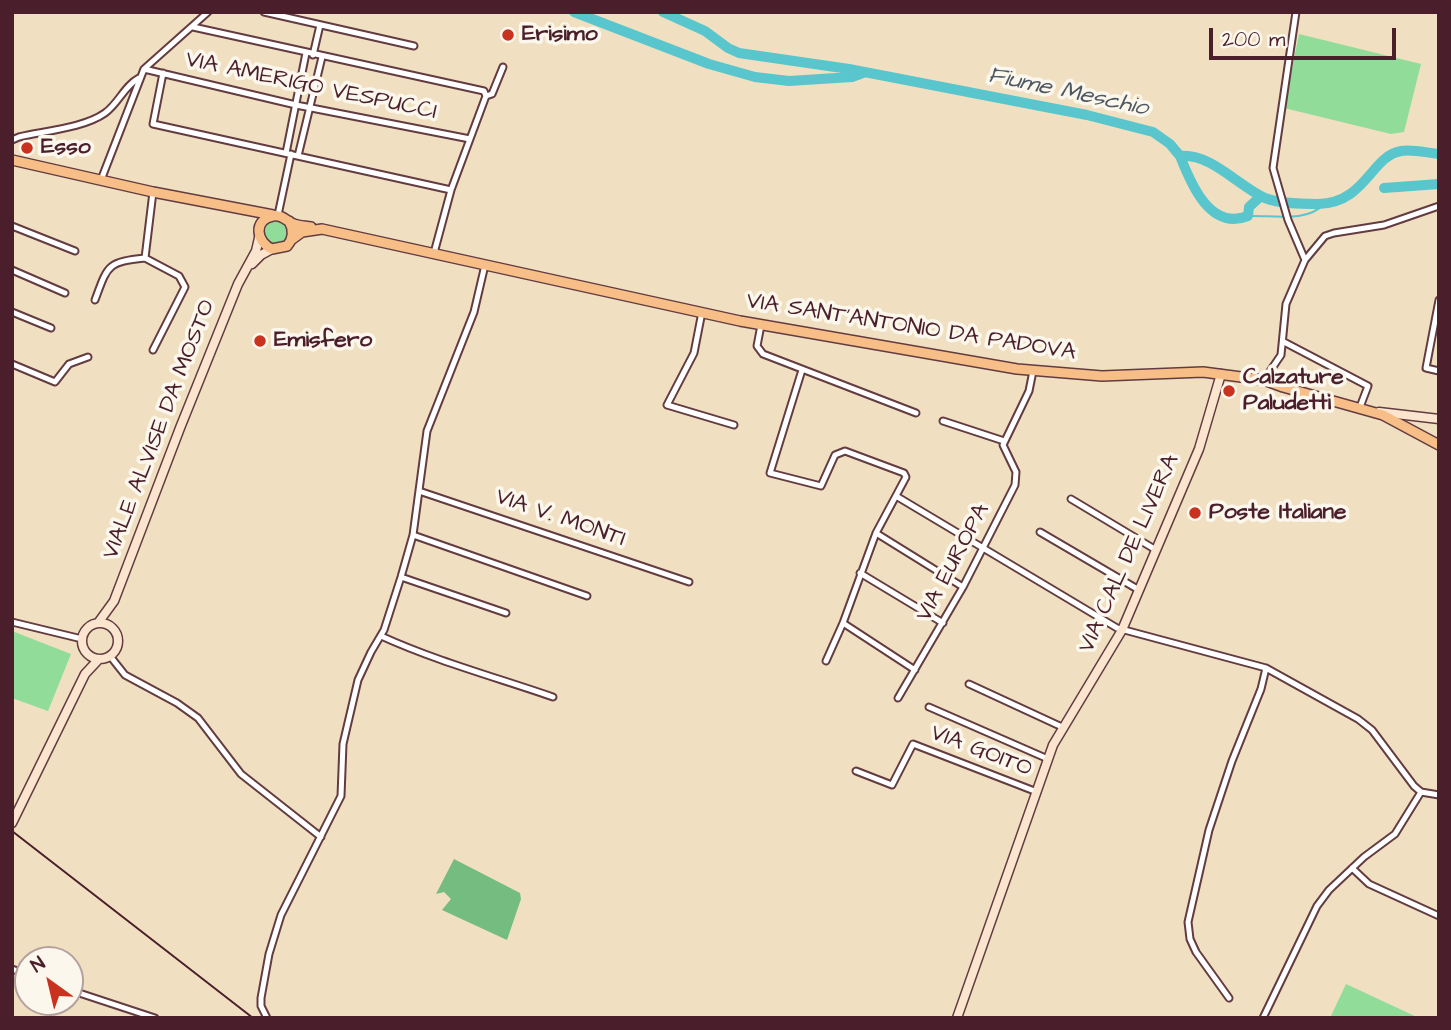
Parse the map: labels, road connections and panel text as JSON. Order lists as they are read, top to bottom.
{
  "streets": {
    "main road": ["VIA SANT'ANTONIO DA PADOVA", "VIALE ALVISE DA MOSTO", "VIA CAL DE LIVERA"],
    "street": [
      "VIA AMERIGO VESPUCCI",
      "VIA V. MONTI",
      "VIA EUROPA",
      "VIA GOITO"
    ]
  },
  "crossings": [
    ["VIA SANT'ANTONIO DA PADOVA", "VIALE ALVISE DA MOSTO"],
    ["VIA SANT'ANTONIO DA PADOVA", "VIA CAL DE LIVERA"],
    ["VIA CAL DE LIVERA", "VIA GOITO"]
  ],
  "water": ["Fiume Meschio"],
  "places": [
    "Erisimo",
    "Esso",
    "Emisfero",
    "Calzature Paludetti",
    "Poste Italiane"
  ],
  "scale_bar": "200 m",
  "north": "top left"
}
